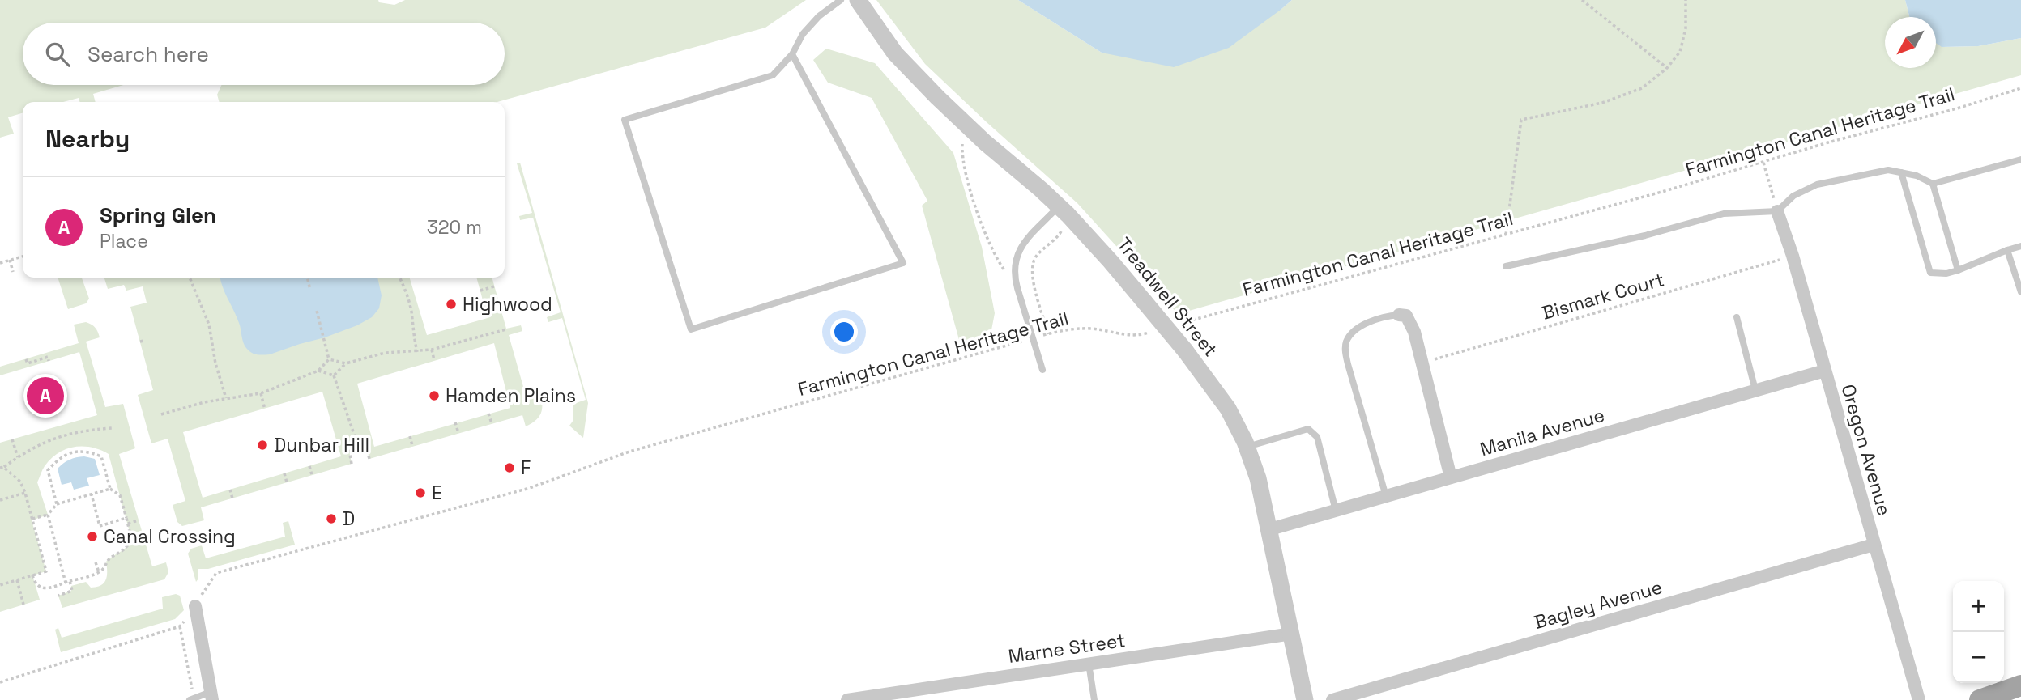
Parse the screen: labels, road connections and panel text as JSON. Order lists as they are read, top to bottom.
{
  "streets": {
    "street": [
      "Treadwell Street",
      "Manila Avenue",
      "Oregon Avenue",
      "Bagley Avenue",
      "Marne Street"
    ],
    "path": ["Farmington Canal Heritage Trail", "Bismark Court"]
  },
  "crossings": [
    ["Bismark Court", "Oregon Avenue"],
    ["Treadwell Street", "Manila Avenue"],
    ["Treadwell Street", "Marne Street"],
    ["Manila Avenue", "Oregon Avenue"],
    ["Oregon Avenue", "Bagley Avenue"]
  ],
  "places": [
    "Highwood",
    "Hamden Plains",
    "Dunbar Hill",
    "F",
    "E",
    "D",
    "Canal Crossing"
  ],
  "north": "bottom left",
  "page": {
    "search": "Search here",
    "heading": "Nearby",
    "list": [
      {
        "mark": "A",
        "name": "Spring Glen",
        "note": "Place",
        "value": "320 m"
      }
    ],
    "pins": "A",
    "map_buttons": ["+", "−"]
  }
}
